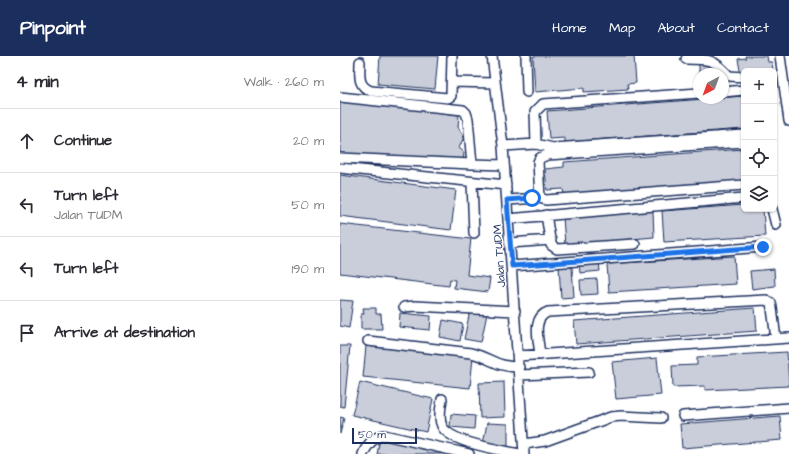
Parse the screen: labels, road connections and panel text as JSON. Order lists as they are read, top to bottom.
{
  "streets": {
    "street": ["Jalan TUDM"]
  },
  "scale_bar": "50 m",
  "north": "bottom left",
  "page": {
    "header": "Pinpoint",
    "nav": [
      "Home",
      "Map",
      "About",
      "Contact"
    ],
    "heading": ["4 min", "Walk · 260 m"],
    "map_buttons": ["+", "−"],
    "list": [
      ["Continue", "20 m"],
      ["Turn left", "Jalan TUDM", "50 m"],
      ["Turn left", "190 m"],
      "Arrive at destination"
    ],
    "scale": "50 m"
  }
}
